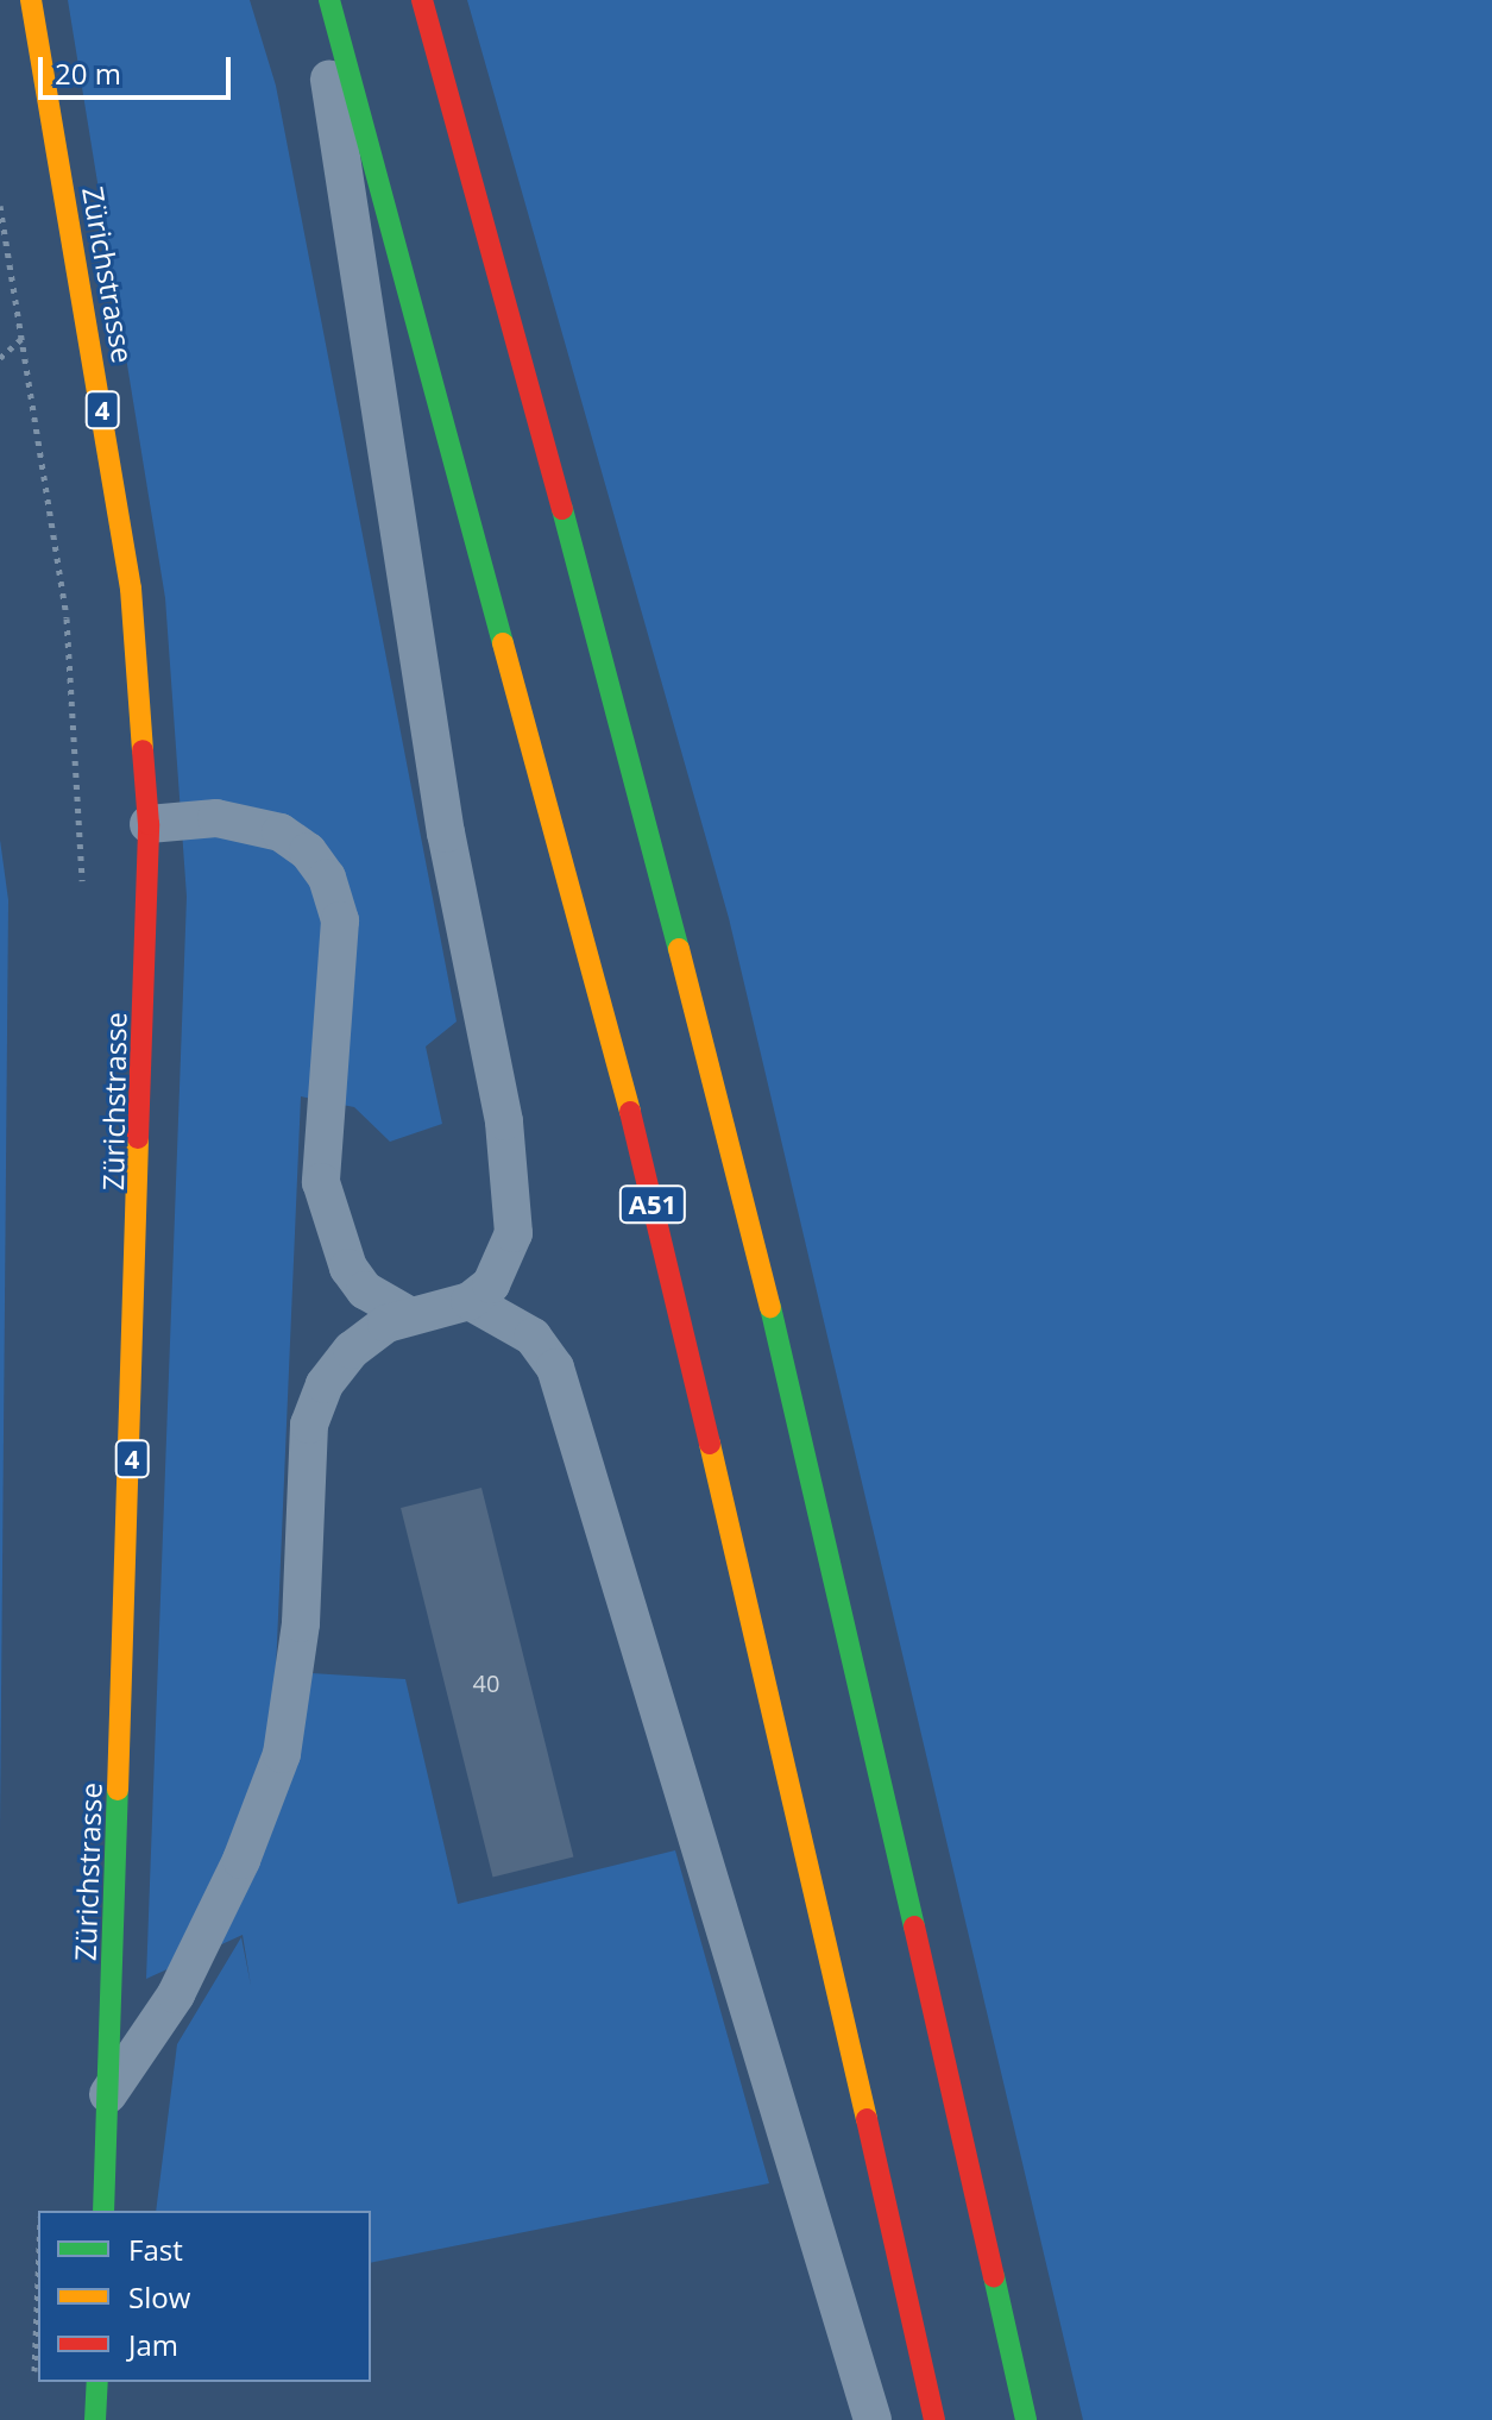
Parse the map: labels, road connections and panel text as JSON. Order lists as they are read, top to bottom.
{
  "streets": {
    "main road": ["Zürichstrasse", "4", "A51"]
  },
  "house_numbers": ["40"],
  "legend": ["Fast", "Slow", "Jam"],
  "scale_bar": "20 m"
}
